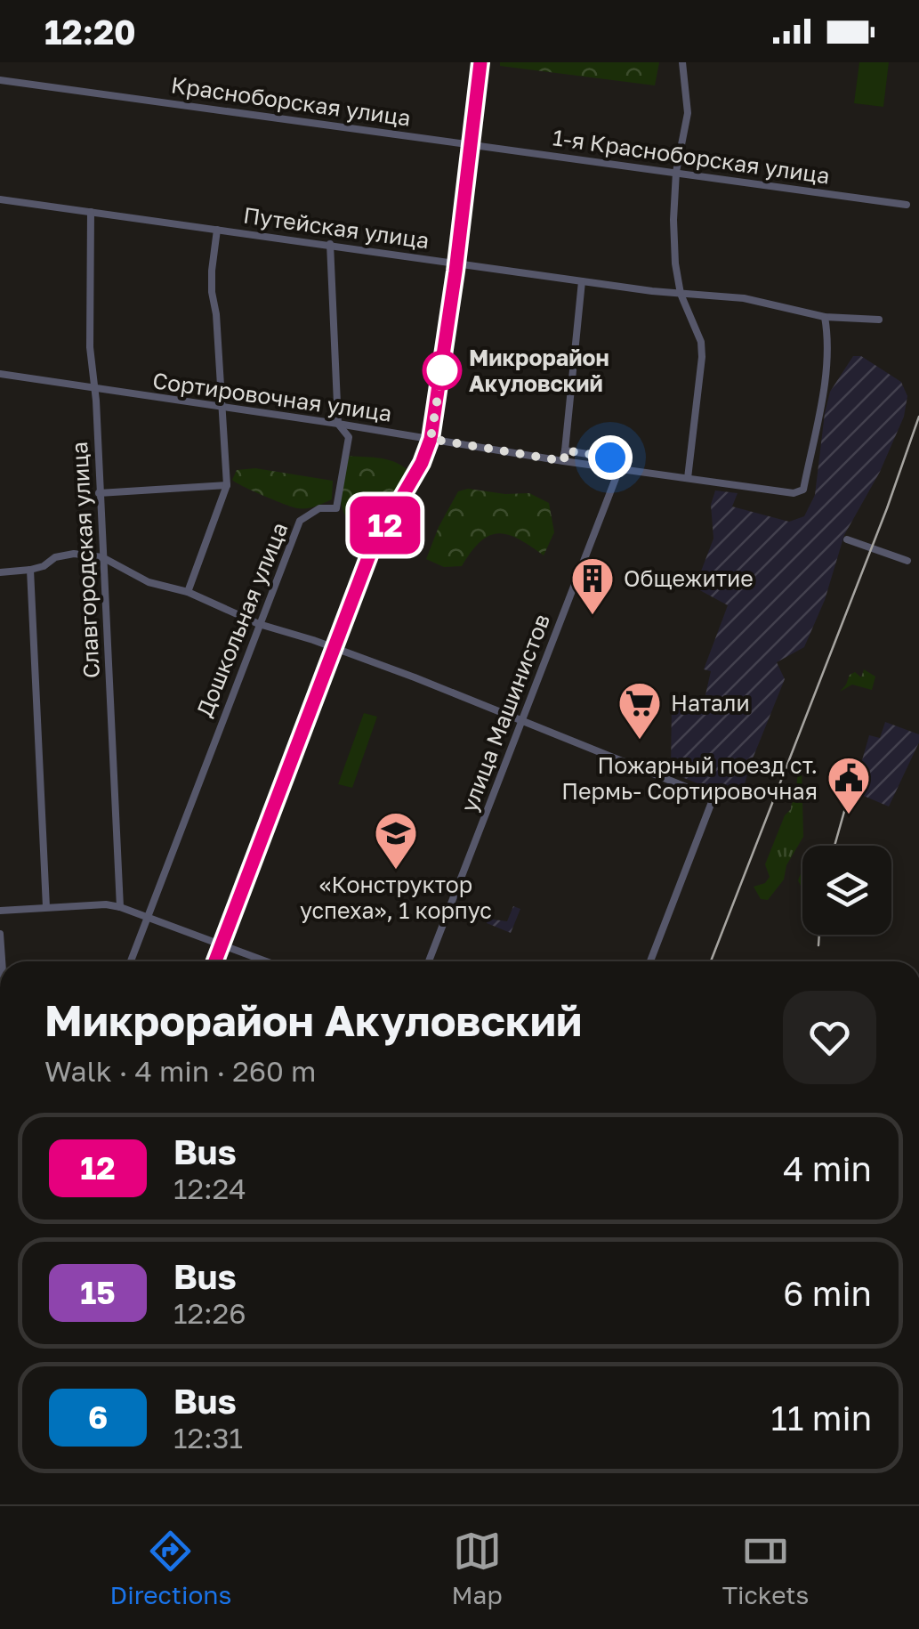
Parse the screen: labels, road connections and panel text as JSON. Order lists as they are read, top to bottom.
{
  "streets": {
    "street": [
      "Красноборская улица",
      "1-я Красноборская улица",
      "Путейская улица",
      "Сортировочная улица",
      "Славгородская улица",
      "Дошкольная улица",
      "улица Машинистов"
    ]
  },
  "crossings": [
    ["Красноборская улица", "1-я Красноборская улица"],
    ["Путейская улица", "Сортировочная улица"],
    ["Путейская улица", "Славгородская улица"],
    ["Путейская улица", "Дошкольная улица"],
    ["Сортировочная улица", "Славгородская улица"],
    ["Сортировочная улица", "Дошкольная улица"],
    ["Сортировочная улица", "улица Машинистов"]
  ],
  "places": {
    "other": ["Микрорайон Акуловский"],
    "building": ["Общежитие"],
    "supermarket": ["Натали"],
    "public building": ["Пожарный поезд ст. Пермь- Сортировочная"],
    "school or university": ["«Конструктор успеха», 1 корпус"]
  },
  "lines": ["bus line 12"],
  "page": {
    "status": "12:20",
    "on_map": "12",
    "heading": ["Микрорайон Акуловский", "Walk · 4 min · 260 m"],
    "list": [
      {
        "mark": "12",
        "name": "Bus",
        "note": "12:24",
        "value": "4 min"
      },
      {
        "mark": "15",
        "name": "Bus",
        "note": "12:26",
        "value": "6 min"
      },
      {
        "mark": "6",
        "name": "Bus",
        "note": "12:31",
        "value": "11 min"
      }
    ],
    "tabs": ["Directions", "Map", "Tickets"]
  }
}
